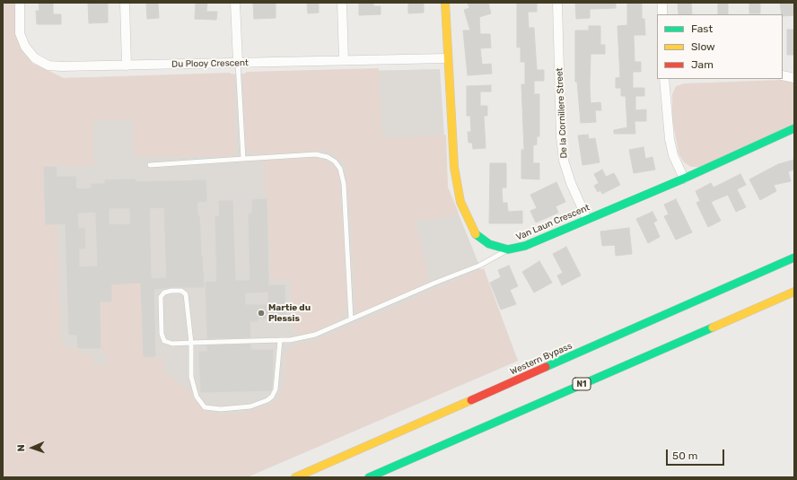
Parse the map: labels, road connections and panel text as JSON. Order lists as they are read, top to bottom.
{
  "streets": {
    "main road": ["Van Laun Crescent", "Western Bypass", "N1"],
    "street": ["Du Plooy Crescent", "De la Cornillere Street"]
  },
  "crossings": [
    ["Du Plooy Crescent", "Van Laun Crescent"],
    ["De la Cornillere Street", "Van Laun Crescent"]
  ],
  "places": ["Martie du Plessis"],
  "legend": ["Fast", "Slow", "Jam"],
  "scale_bar": "50 m",
  "north": "left"
}
